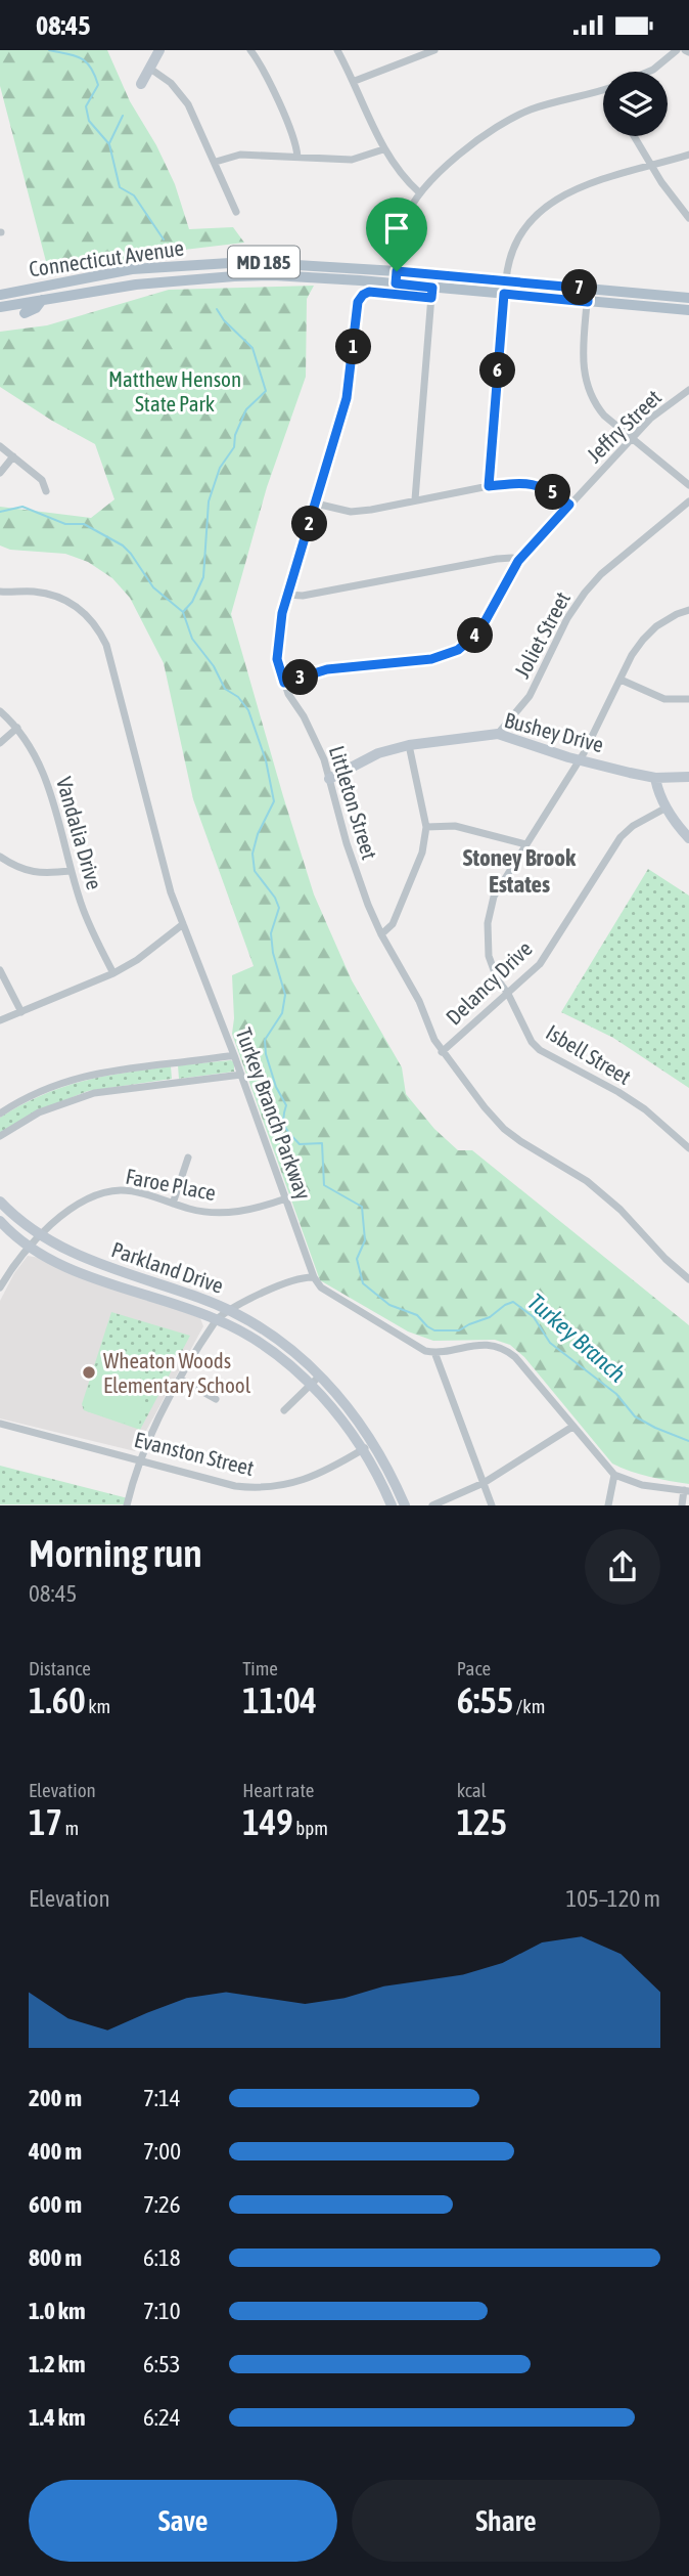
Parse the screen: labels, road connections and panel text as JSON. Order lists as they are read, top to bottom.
{
  "streets": {
    "main road": ["Connecticut Avenue", "MD 185"],
    "street": [
      "Jeffry Street",
      "Joliet Street",
      "Bushey Drive",
      "Littleton Street",
      "Vandalia Drive",
      "Delancy Drive",
      "Isbell Street",
      "Turkey Branch Parkway",
      "Faroe Place",
      "Parkland Drive",
      "Evanston Street"
    ]
  },
  "crossings": [
    ["Connecticut Avenue", "Littleton Street"],
    ["Jeffry Street", "Littleton Street"],
    ["Joliet Street", "Bushey Drive"],
    ["Bushey Drive", "Littleton Street"],
    ["Bushey Drive", "Isbell Street"],
    ["Littleton Street", "Delancy Drive"],
    ["Delancy Drive", "Isbell Street"],
    ["Turkey Branch Parkway", "Faroe Place"],
    ["Faroe Place", "Parkland Drive"],
    ["Parkland Drive", "Evanston Street"]
  ],
  "districts": ["Stoney Brook Estates"],
  "water": ["Turkey Branch"],
  "parks": ["Matthew Henson State Park"],
  "places": ["Wheaton Woods Elementary School"],
  "page": {
    "status": "08:45",
    "pins": [
      "7",
      "1",
      "6",
      "5",
      "2",
      "4",
      "3"
    ],
    "heading": ["Morning run", "08:45"],
    "stats": [
      ["Distance", "1.60 km"],
      ["Time", "11:04"],
      ["Pace", "6:55 /km"],
      ["Elevation", "17 m"],
      ["Heart rate", "149 bpm"],
      ["kcal", "125"]
    ],
    "chart": ["Elevation", "105–120 m"],
    "list": [
      {
        "name": "200 m",
        "note": "7:14"
      },
      {
        "name": "400 m",
        "note": "7:00"
      },
      {
        "name": "600 m",
        "note": "7:26"
      },
      {
        "name": "800 m",
        "note": "6:18"
      },
      {
        "name": "1.0 km",
        "note": "7:10"
      },
      {
        "name": "1.2 km",
        "note": "6:53"
      },
      {
        "name": "1.4 km",
        "note": "6:24"
      }
    ],
    "buttons": ["Save", "Share"]
  }
}
